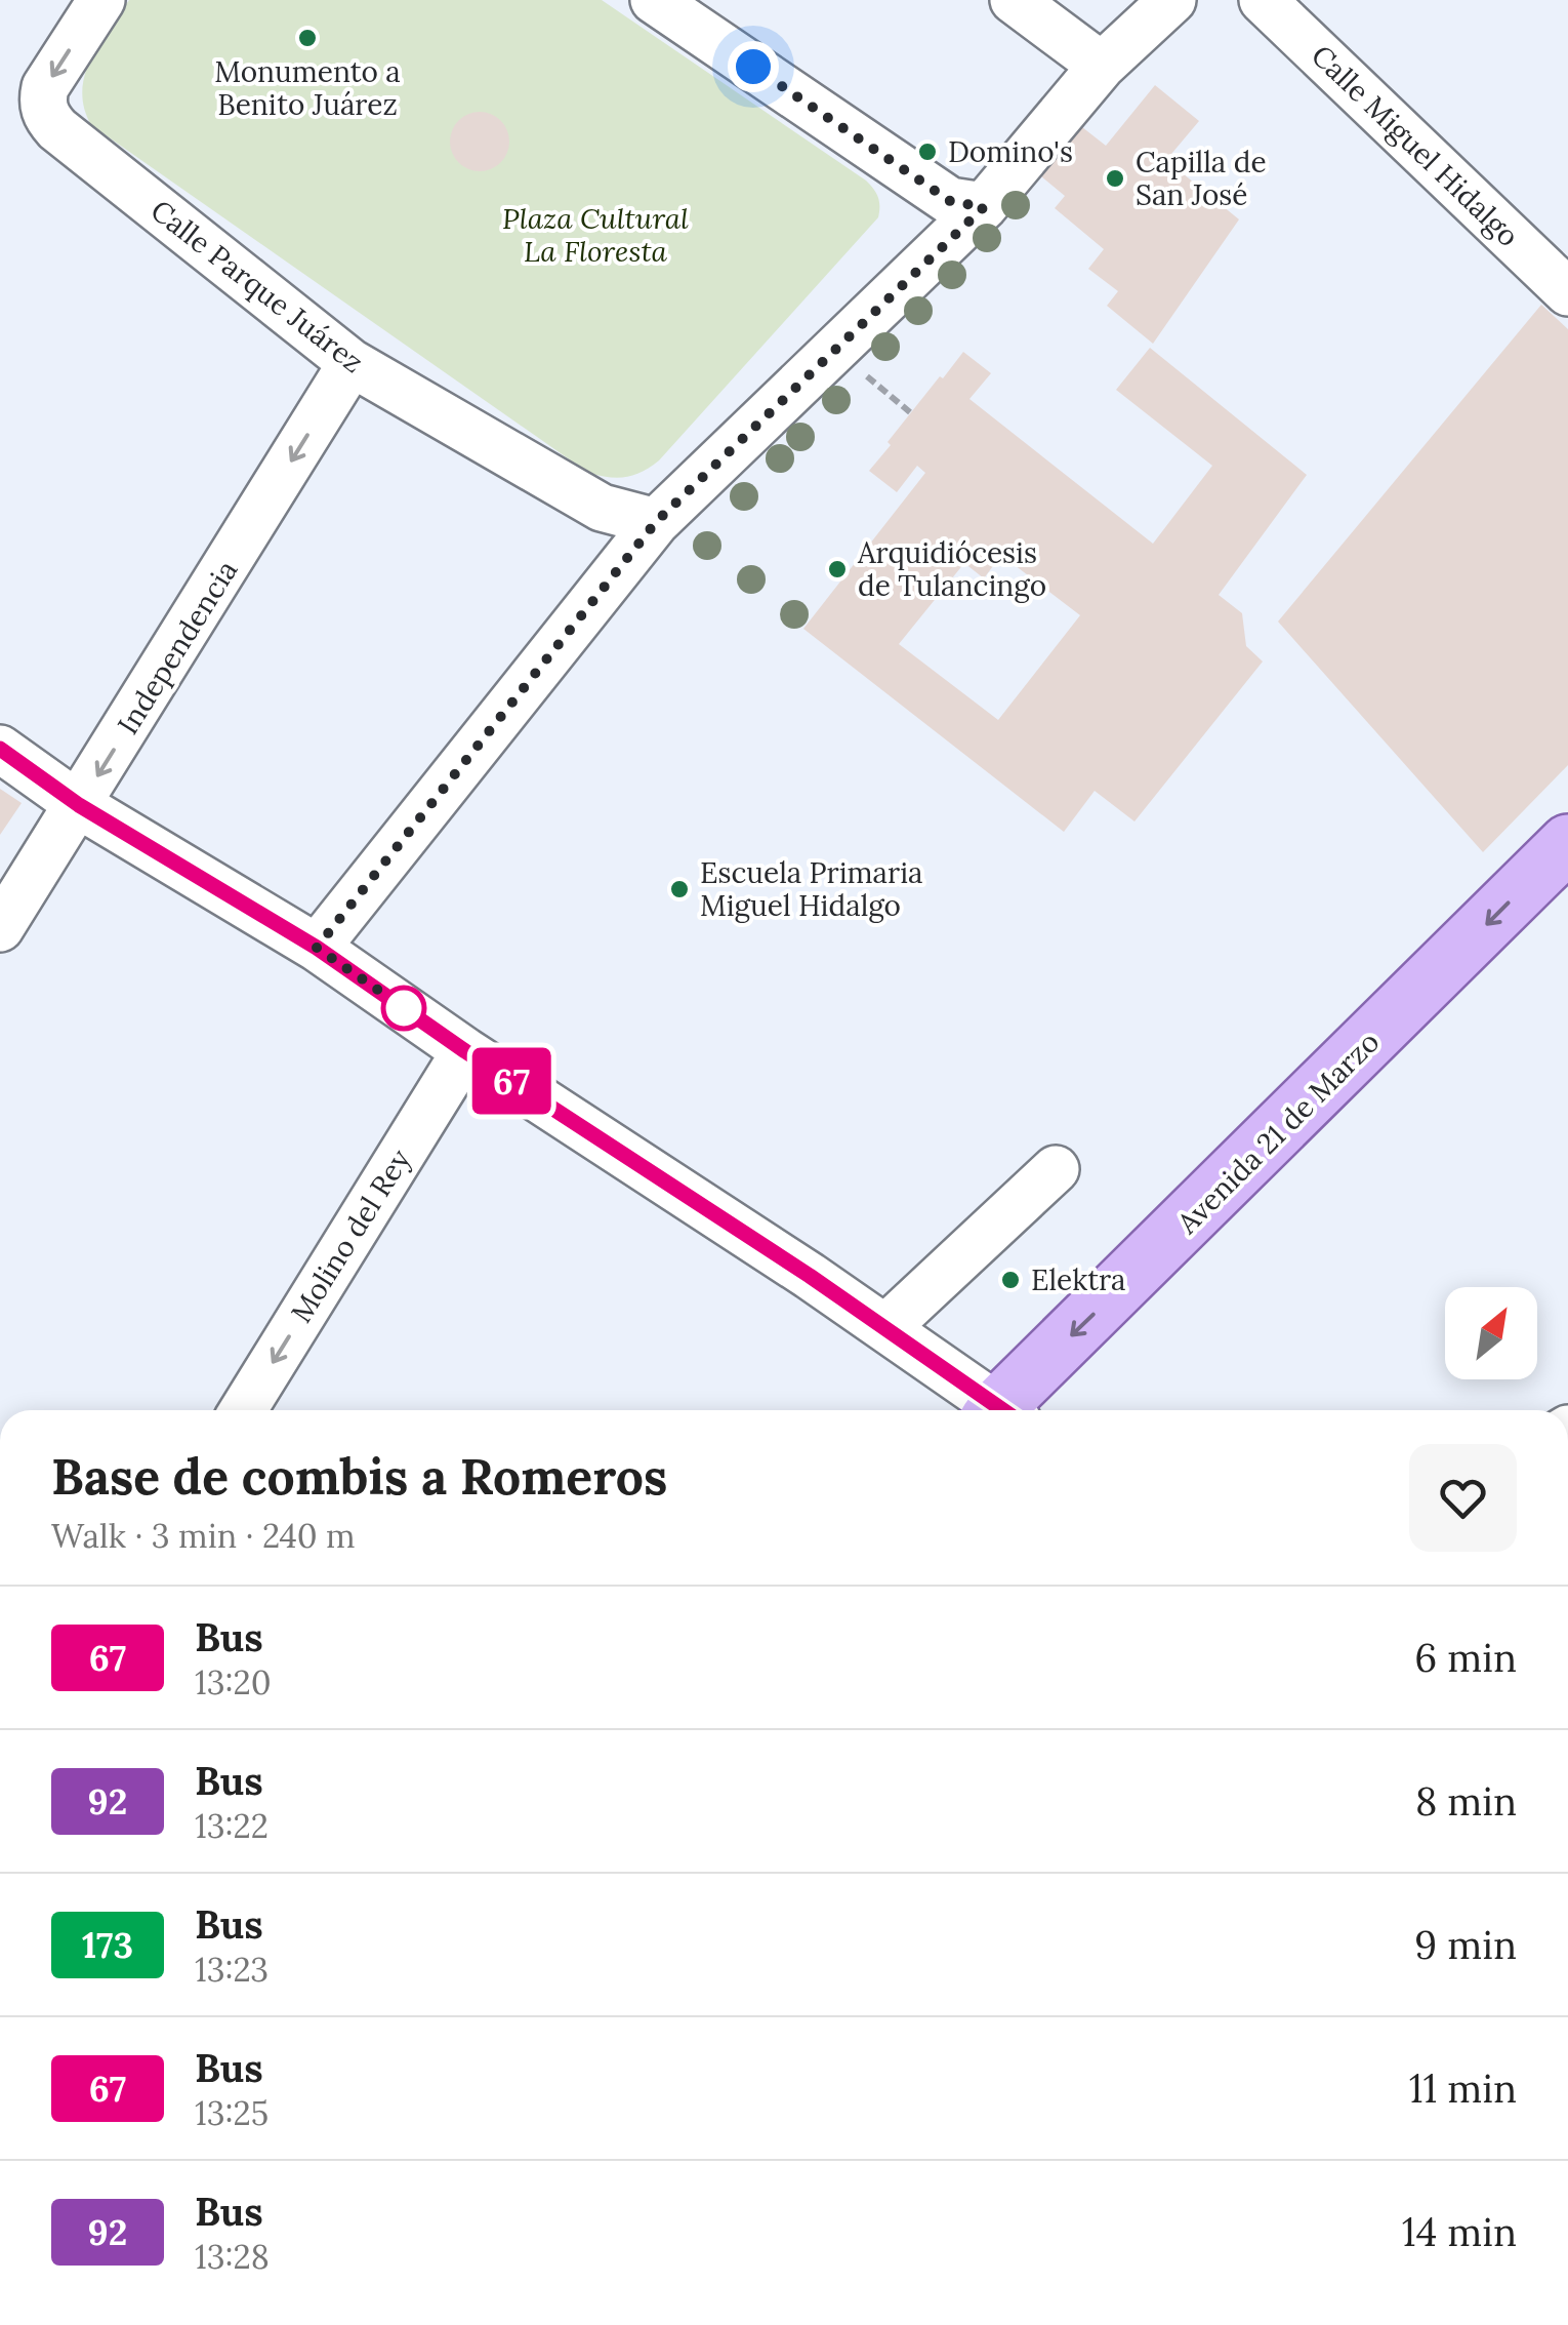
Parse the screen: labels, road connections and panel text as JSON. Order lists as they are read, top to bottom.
{
  "streets": {
    "main road": ["Avenida 21 de Marzo"],
    "street": [
      "Calle Miguel Hidalgo",
      "Calle Parque Juárez",
      "Independencia",
      "Molino del Rey"
    ]
  },
  "crossings": [
    ["Calle Parque Juárez", "Independencia"]
  ],
  "one_way": ["Calle Parque Juárez", "Avenida 21 de Marzo", "Molino del Rey"],
  "parks": ["Plaza Cultural La Floresta"],
  "places": [
    "Monumento a Benito Juárez",
    "Domino's",
    "Capilla de San José",
    "Arquidiócesis de Tulancingo",
    "Escuela Primaria Miguel Hidalgo",
    "Elektra"
  ],
  "lines": ["bus line 67"],
  "north": "top right",
  "page": {
    "on_map": "67",
    "heading": ["Base de combis a Romeros", "Walk · 3 min · 240 m"],
    "list": [
      {
        "mark": "67",
        "name": "Bus",
        "note": "13:20",
        "value": "6 min"
      },
      {
        "mark": "92",
        "name": "Bus",
        "note": "13:22",
        "value": "8 min"
      },
      {
        "mark": "173",
        "name": "Bus",
        "note": "13:23",
        "value": "9 min"
      },
      {
        "mark": "67",
        "name": "Bus",
        "note": "13:25",
        "value": "11 min"
      },
      {
        "mark": "92",
        "name": "Bus",
        "note": "13:28",
        "value": "14 min"
      }
    ]
  }
}
